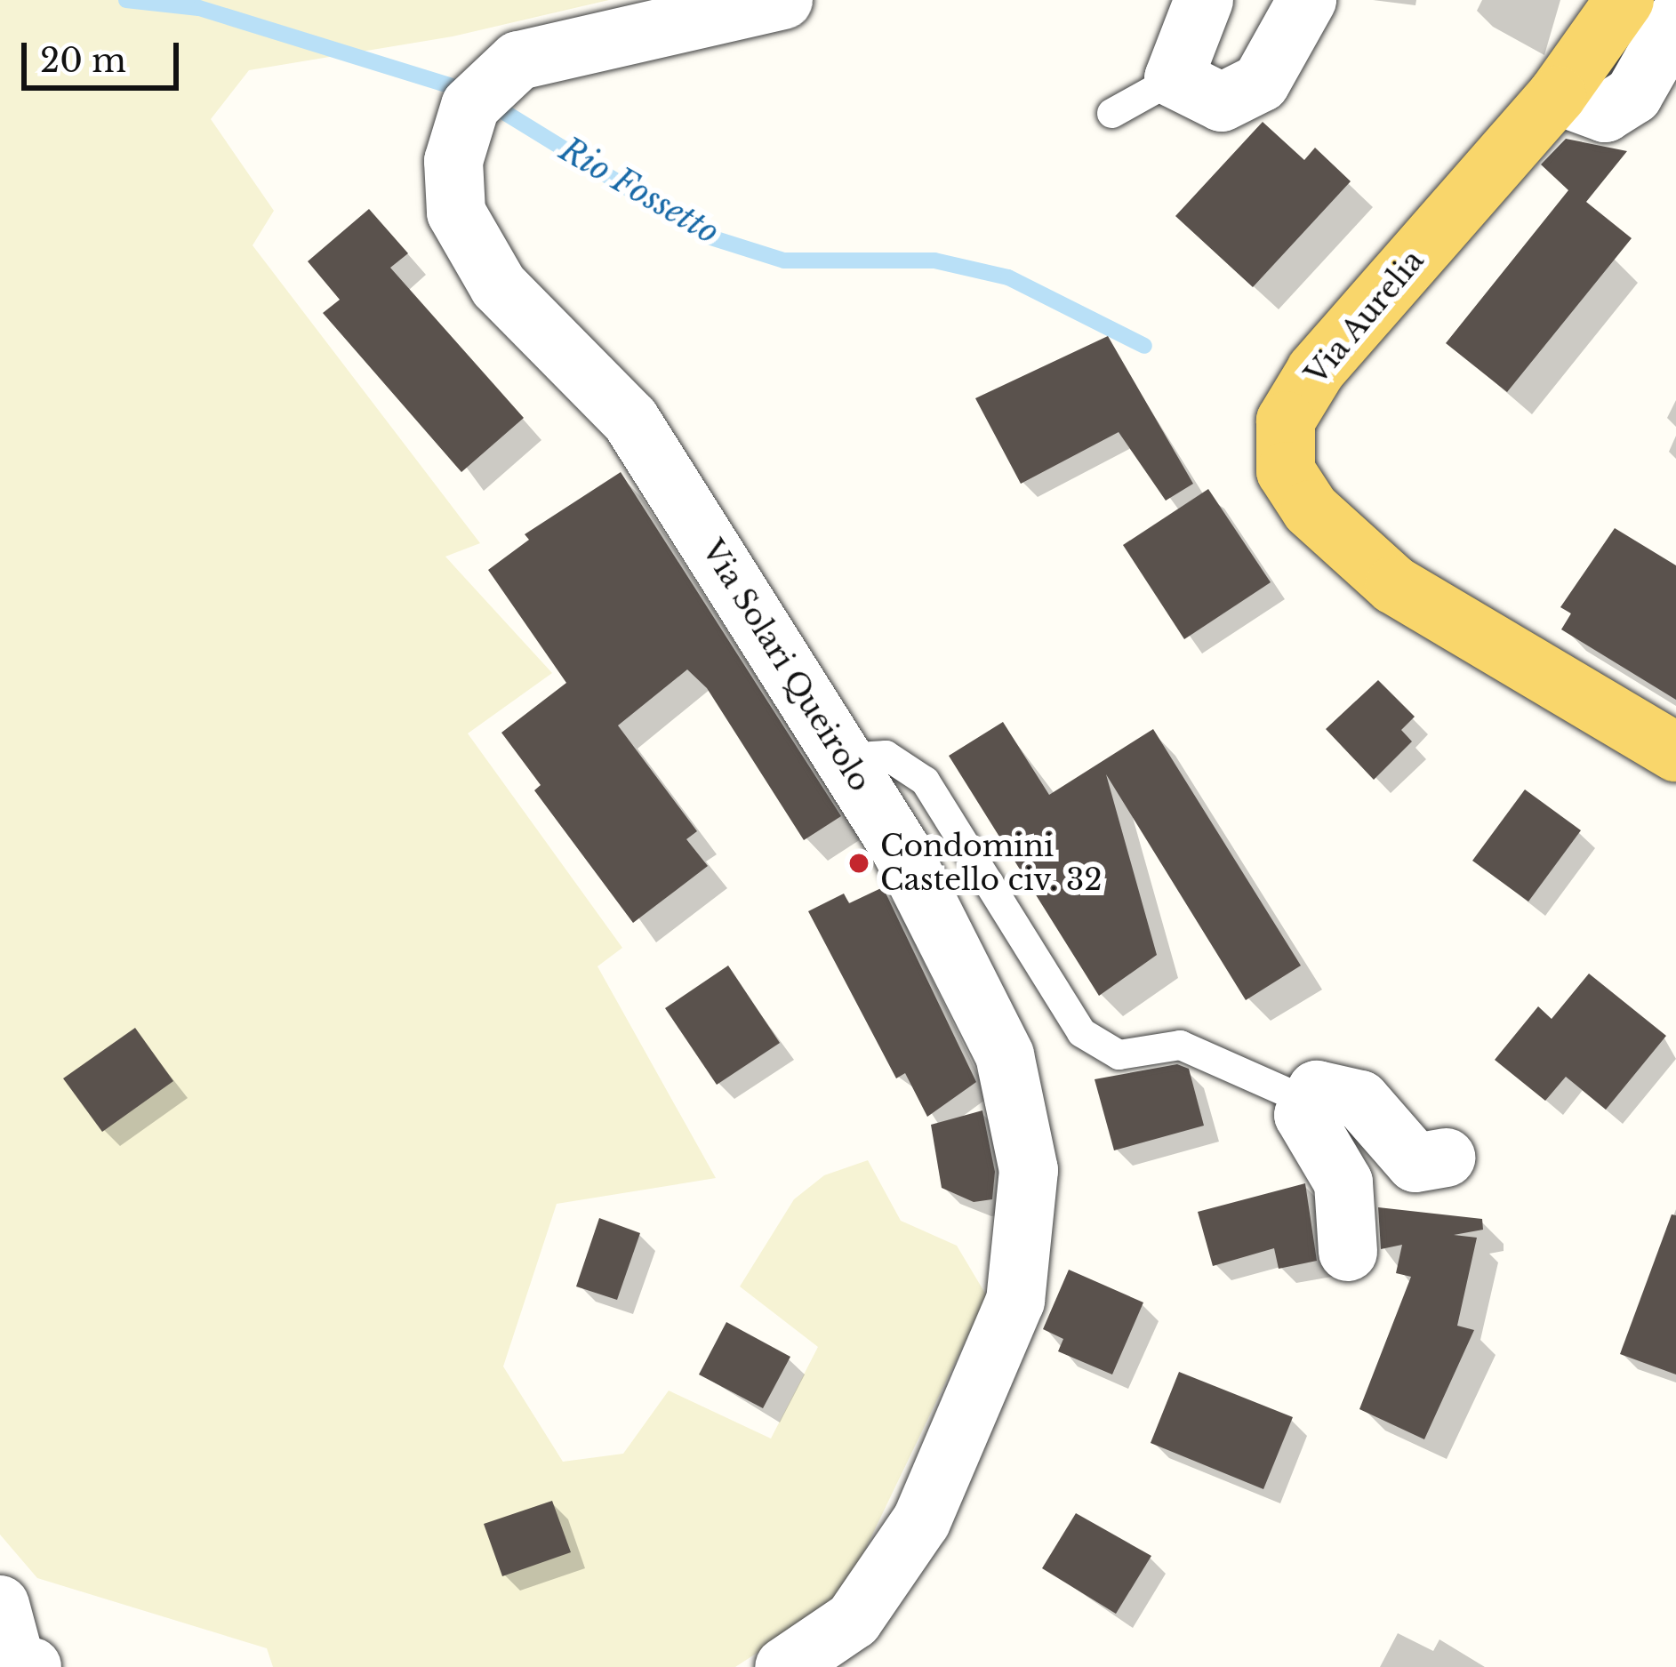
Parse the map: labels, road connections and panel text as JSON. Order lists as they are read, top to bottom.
{
  "streets": {
    "main road": ["Via Aurelia"],
    "street": ["Via Solari Queirolo"]
  },
  "water": ["Rio Fossetto"],
  "places": ["Condomini Castello civ. 32"],
  "scale_bar": "20 m"
}
